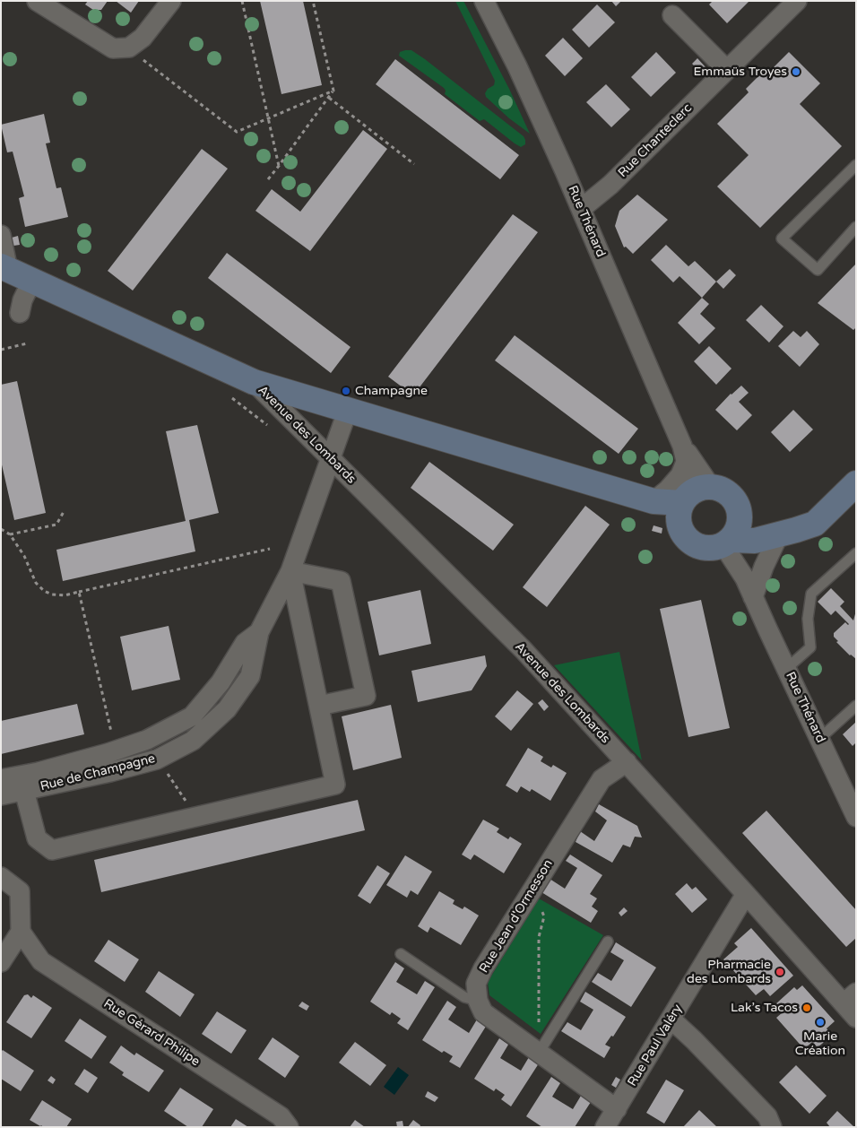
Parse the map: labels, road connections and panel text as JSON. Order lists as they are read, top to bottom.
{
  "streets": {
    "street": [
      "Rue Chanteclerc",
      "Rue Thénard",
      "Avenue des Lombards",
      "Rue de Champagne",
      "Rue Jean d'Ormesson",
      "Rue Gérard Philipe",
      "Rue Paul Valéry"
    ]
  },
  "crossings": [
    ["Rue Chanteclerc", "Rue Thénard"],
    ["Rue Thénard", "Avenue des Lombards"],
    ["Avenue des Lombards", "Rue de Champagne"],
    ["Avenue des Lombards", "Rue Jean d'Ormesson"],
    ["Avenue des Lombards", "Rue Paul Valéry"]
  ],
  "places": [
    "Emmaüs Troyes",
    "Champagne",
    "Pharmacie des Lombards",
    "Lak’s Tacos",
    "Marie Création"
  ]
}
